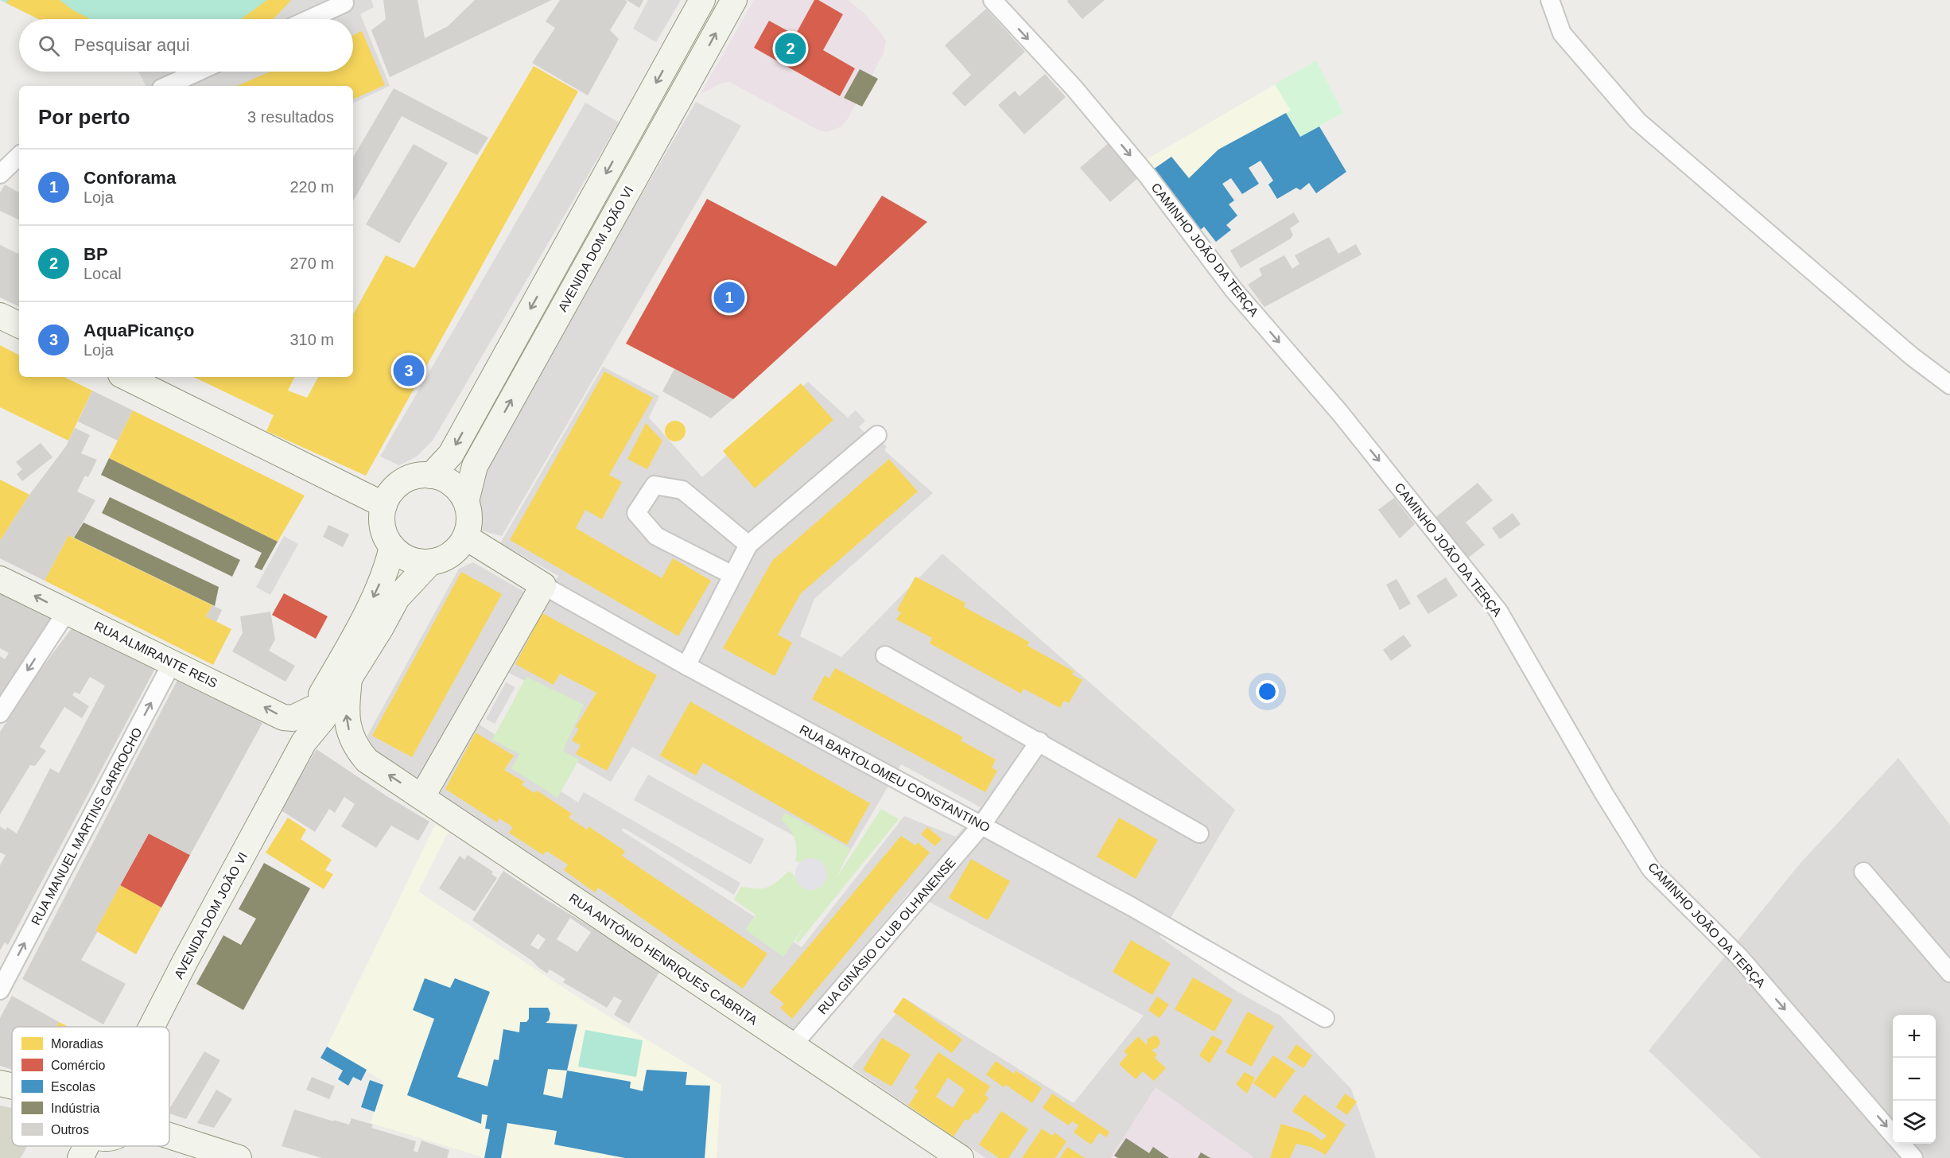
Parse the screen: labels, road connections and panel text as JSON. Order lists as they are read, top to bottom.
{
  "streets": {
    "main road": [
      "AVENIDA DOM JOÃO VI",
      "RUA ALMIRANTE REIS",
      "RUA BARTOLOMEU CONSTANTINO",
      "RUA ANTÓNIO HENRIQUES CABRITA"
    ],
    "street": ["CAMINHO JOÃO DA TERÇA", "RUA MANUEL MARTINS GARROCHO", "RUA GINÁSIO CLUB OLHANENSE"]
  },
  "crossings": [
    ["AVENIDA DOM JOÃO VI", "RUA ALMIRANTE REIS"],
    ["AVENIDA DOM JOÃO VI", "RUA BARTOLOMEU CONSTANTINO"],
    ["AVENIDA DOM JOÃO VI", "RUA ANTÓNIO HENRIQUES CABRITA"],
    ["RUA ALMIRANTE REIS", "RUA MANUEL MARTINS GARROCHO"],
    ["RUA BARTOLOMEU CONSTANTINO", "RUA GINÁSIO CLUB OLHANENSE"],
    ["RUA GINÁSIO CLUB OLHANENSE", "RUA ANTÓNIO HENRIQUES CABRITA"]
  ],
  "one_way": ["CAMINHO JOÃO DA TERÇA", "RUA ALMIRANTE REIS"],
  "legend": [
    "Moradias",
    "Comércio",
    "Escolas",
    "Indústria",
    "Outros"
  ],
  "page": {
    "search": "Pesquisar aqui",
    "pins": ["2", "1", "3"],
    "heading": ["Por perto", "3 resultados"],
    "list": [
      {
        "mark": "1",
        "name": "Conforama",
        "note": "Loja",
        "value": "220 m"
      },
      {
        "mark": "2",
        "name": "BP",
        "note": "Local",
        "value": "270 m"
      },
      {
        "mark": "3",
        "name": "AquaPicanço",
        "note": "Loja",
        "value": "310 m"
      }
    ],
    "map_buttons": ["+", "−"]
  }
}
